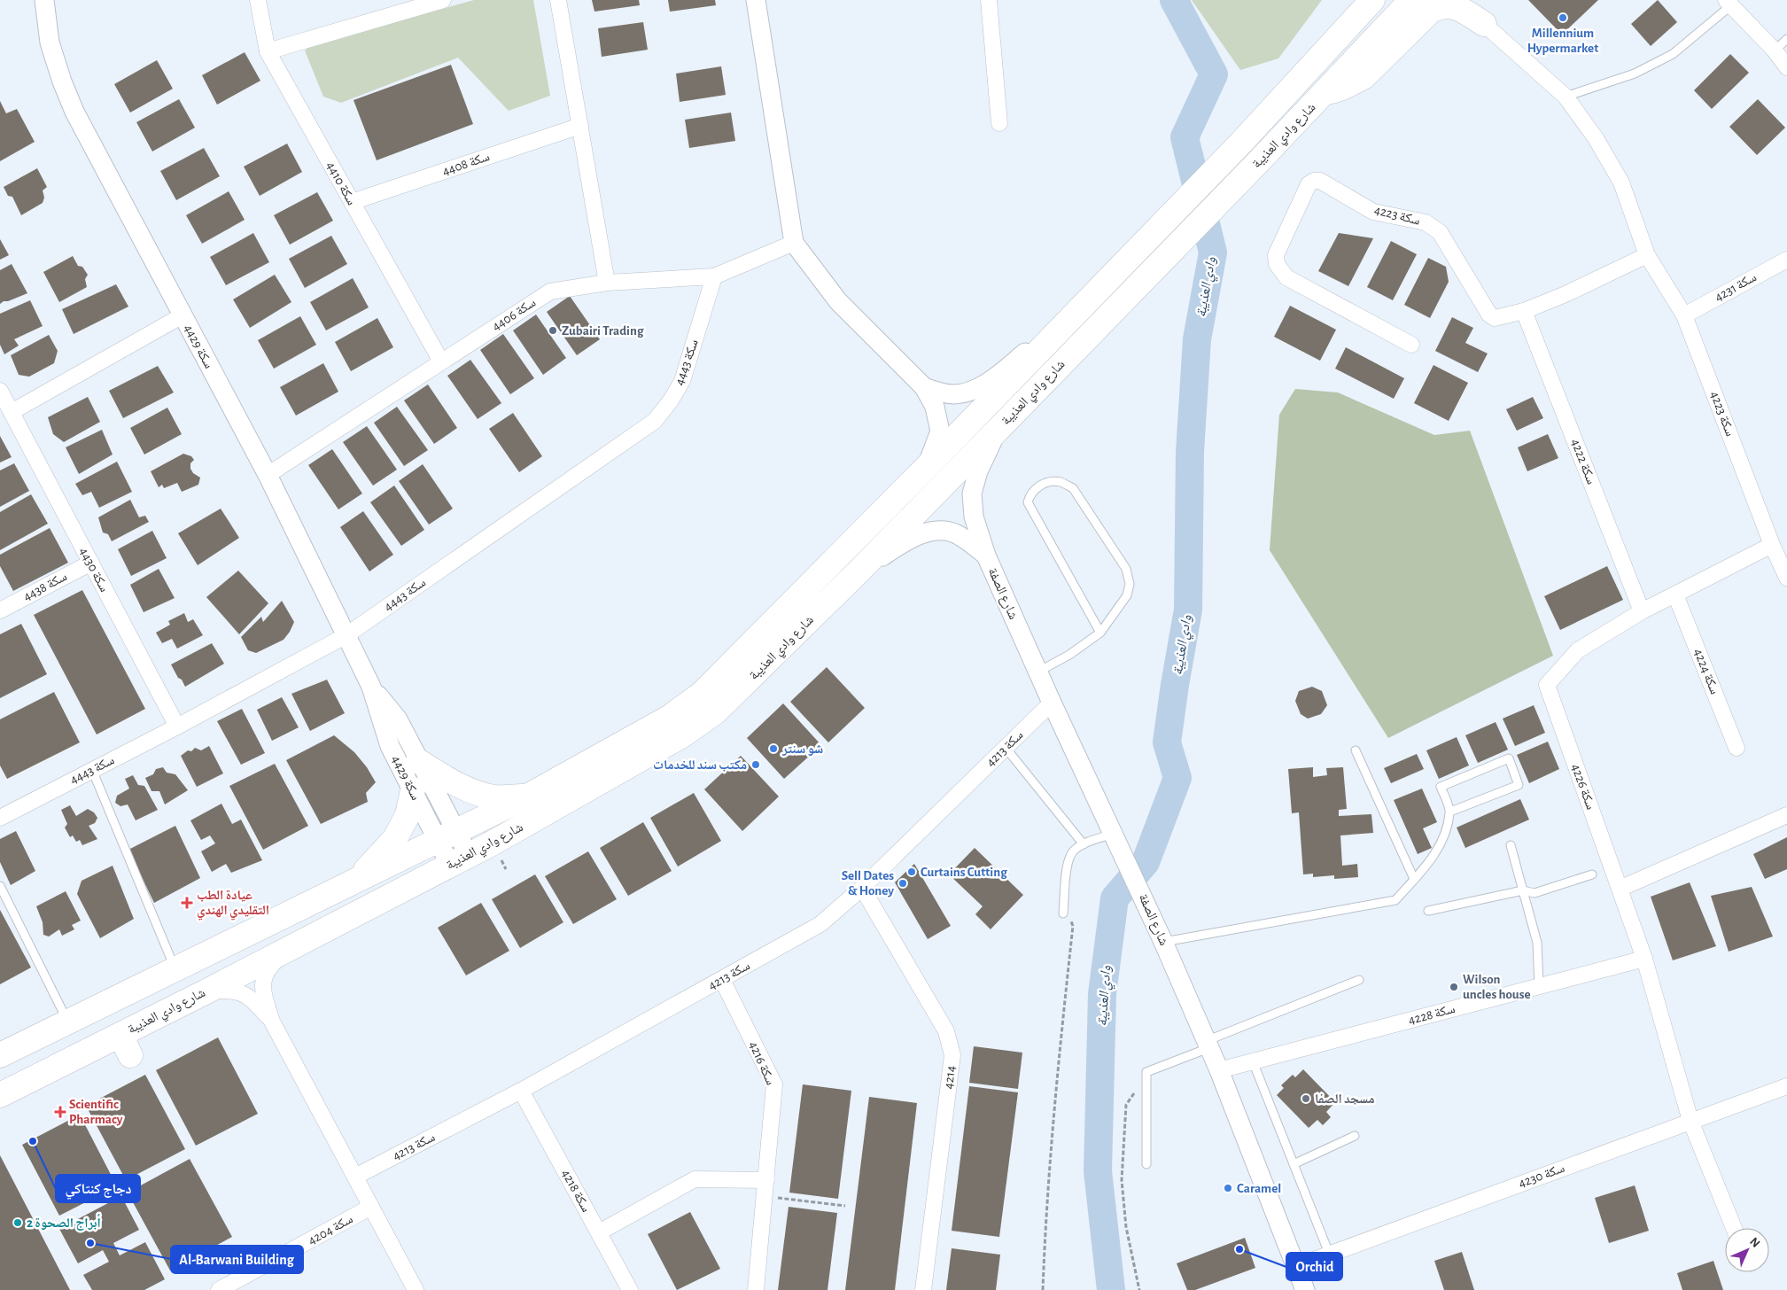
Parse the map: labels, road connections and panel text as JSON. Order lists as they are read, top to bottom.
{
  "streets": {
    "main road": ["شارع وادي العذيبة"],
    "street": [
      "سكة 4408",
      "سكة 4410",
      "سكة 4223",
      "سكة 4231",
      "سكة 4406",
      "سكة 4429",
      "سكة 4443",
      "سكة 4222",
      "سكة 4430",
      "سكة 4438",
      "شارع الصفة",
      "سكة 4224",
      "سكة 4213",
      "سكة 4226",
      "سكة 4228",
      "سكة 4216",
      "4214",
      "سكة 4230",
      "سكة 4218",
      "سكة 4204"
    ]
  },
  "crossings": [
    ["شارع وادي العذيبة", "سكة 4429"],
    ["شارع وادي العذيبة", "شارع الصفة"],
    ["سكة 4408", "سكة 4410"],
    ["سكة 4410", "سكة 4406"],
    ["سكة 4223", "سكة 4231"],
    ["سكة 4223", "سكة 4222"],
    ["سكة 4406", "سكة 4429"],
    ["سكة 4406", "سكة 4443"],
    ["سكة 4429", "سكة 4443"],
    ["سكة 4443", "سكة 4430"],
    ["سكة 4222", "سكة 4226"],
    ["سكة 4430", "سكة 4438"],
    ["شارع الصفة", "سكة 4213"],
    ["شارع الصفة", "سكة 4228"],
    ["شارع الصفة", "سكة 4230"],
    ["سكة 4213", "سكة 4216"],
    ["سكة 4213", "4214"],
    ["سكة 4213", "سكة 4218"],
    ["سكة 4226", "سكة 4228"],
    ["سكة 4226", "سكة 4230"]
  ],
  "water": ["وادي العذيبة"],
  "places": {
    "other": [
      "Millennium Hypermarket",
      "Zubairi Trading",
      "شو سنتر",
      "مكتب سند للخدمات",
      "Curtains Cutting",
      "Sell Dates & Honey",
      "Wilson uncles house",
      "مسجد الصفا",
      "دجاج كنتاكي",
      "Caramel",
      "أبراج الصحوة 2",
      "Al-Barwani Building",
      "Orchid"
    ],
    "health": ["عيادة الطب التقليدي الهندي", "Scientific Pharmacy"]
  },
  "north": "top right"
}
